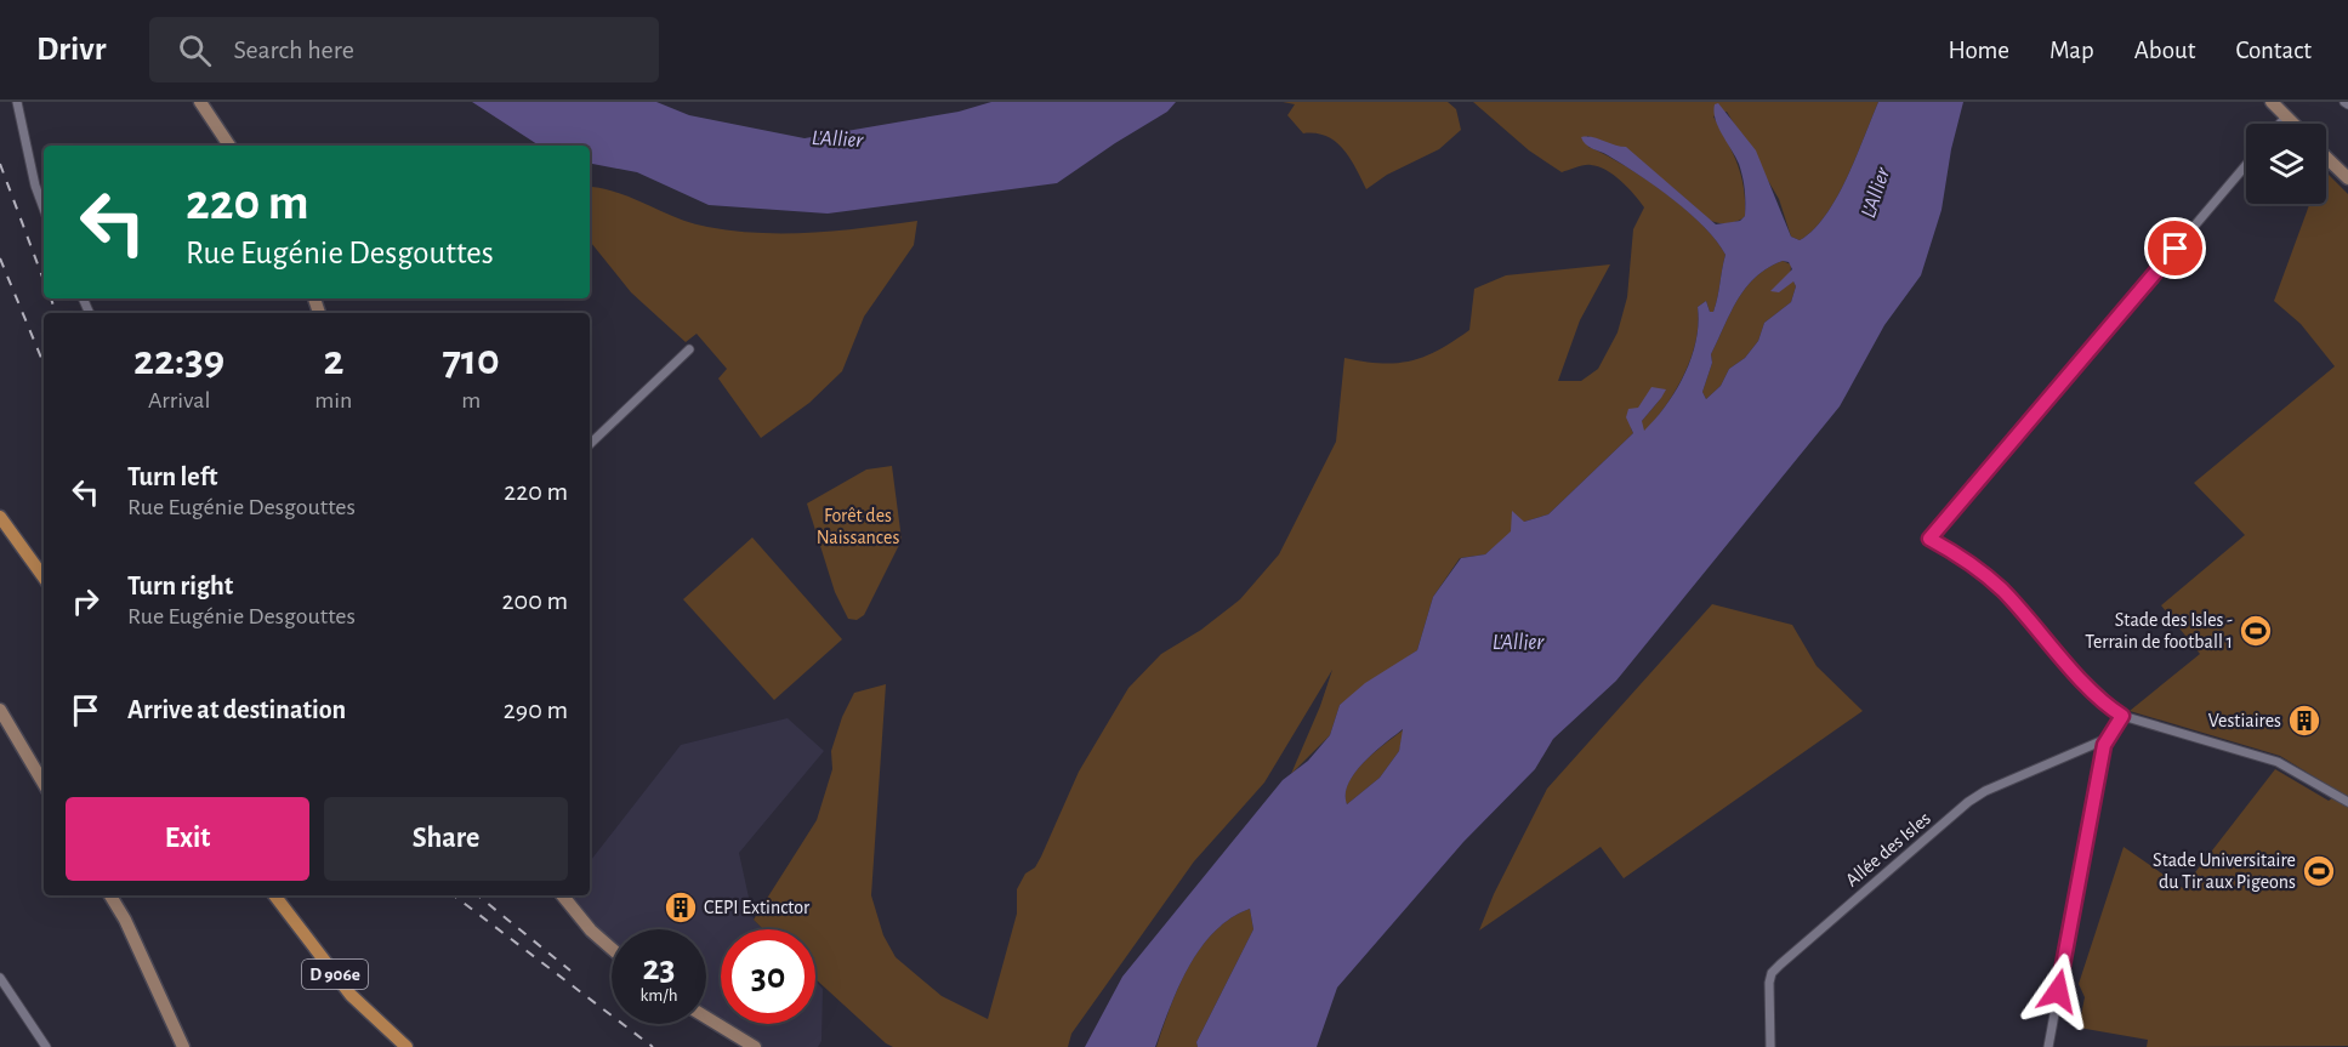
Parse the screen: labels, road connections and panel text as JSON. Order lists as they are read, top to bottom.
{
  "streets": {
    "main road": ["D 906e"],
    "street": ["Allée des Isles"]
  },
  "water": ["L'Allier"],
  "parks": ["Forêt des Naissances"],
  "places": {
    "sports": ["Stade des Isles - Terrain de football 1", "Stade Universitaire du Tir aux Pigeons"],
    "building": ["Vestiaires", "CEPI Extinctor"]
  },
  "page": {
    "header": "Drivr",
    "search": "Search here",
    "nav": [
      "Home",
      "Map",
      "About",
      "Contact"
    ],
    "turn": ["220 m", "Rue Eugénie Desgouttes"],
    "eta": [
      "22:39",
      "Arrival",
      "2",
      "min",
      "710",
      "m"
    ],
    "list": [
      {
        "name": "Turn left",
        "note": "Rue Eugénie Desgouttes",
        "value": "220 m"
      },
      {
        "name": "Turn right",
        "note": "Rue Eugénie Desgouttes",
        "value": "200 m"
      },
      {
        "name": "Arrive at destination",
        "value": "290 m"
      }
    ],
    "buttons": ["Exit", "Share"],
    "speed": "23 km/h",
    "limit": "30"
  }
}
